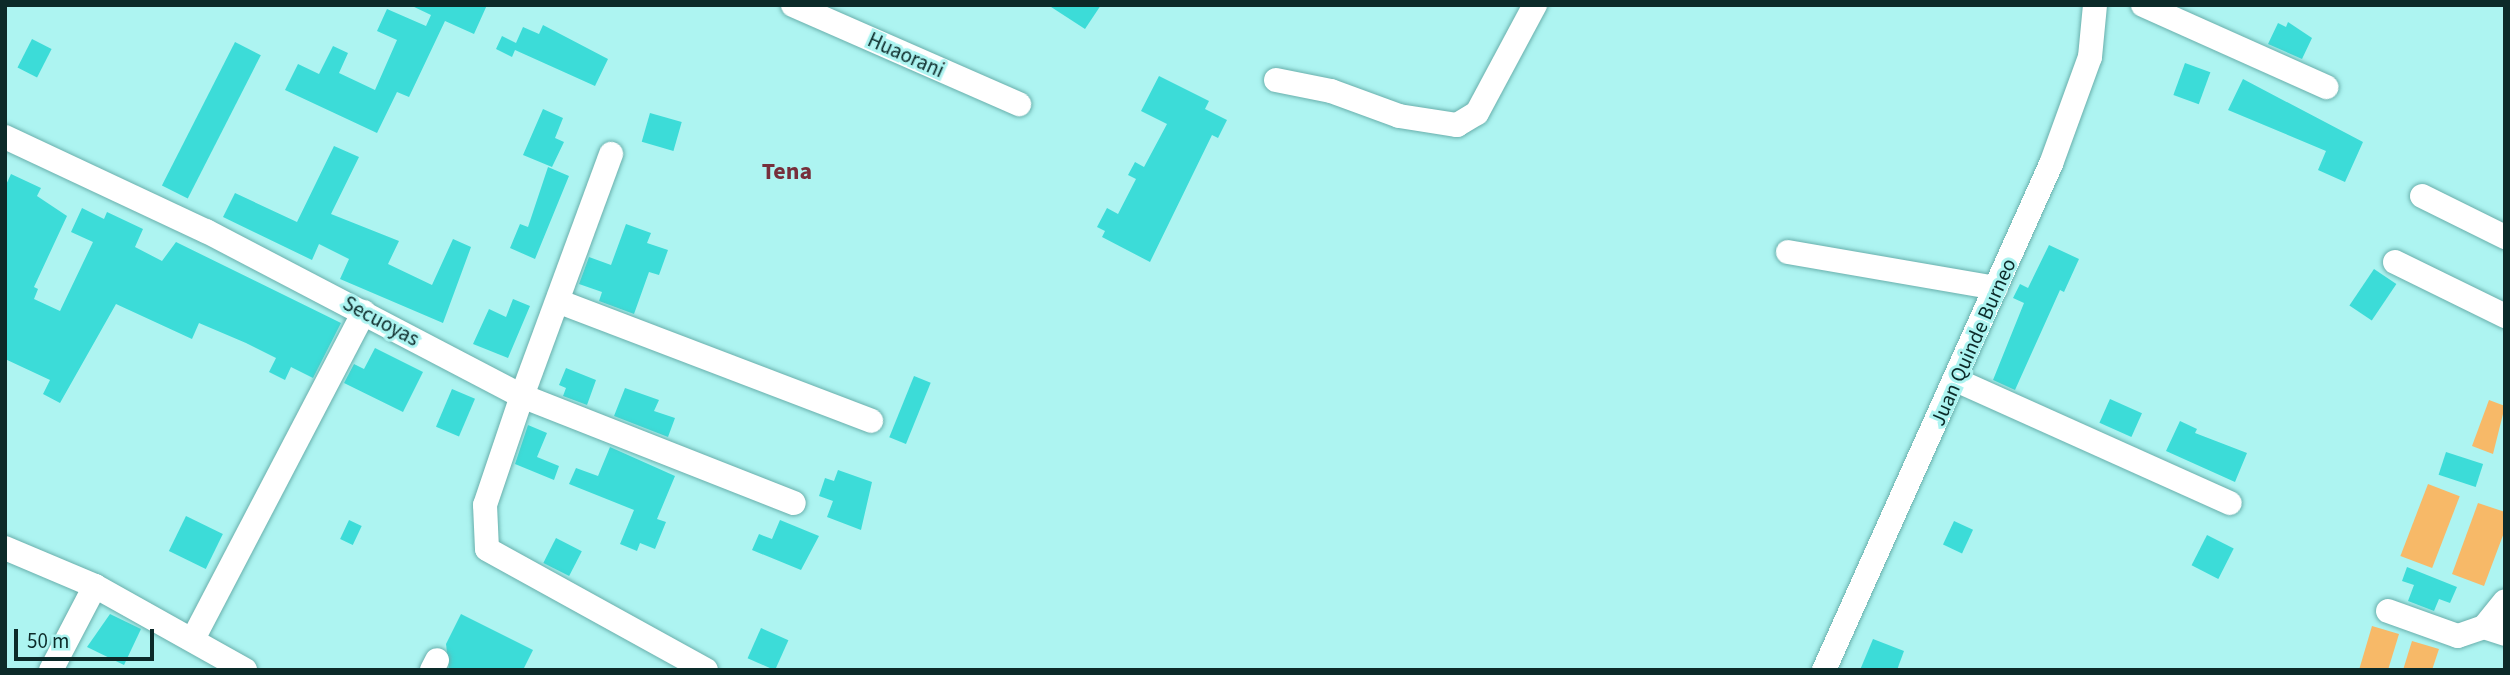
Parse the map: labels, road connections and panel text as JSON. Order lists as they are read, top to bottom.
{
  "streets": {
    "street": ["Huaorani", "Secuoyas", "Juan Quinde Burneo"]
  },
  "districts": ["Tena"],
  "scale_bar": "50 m"
}
